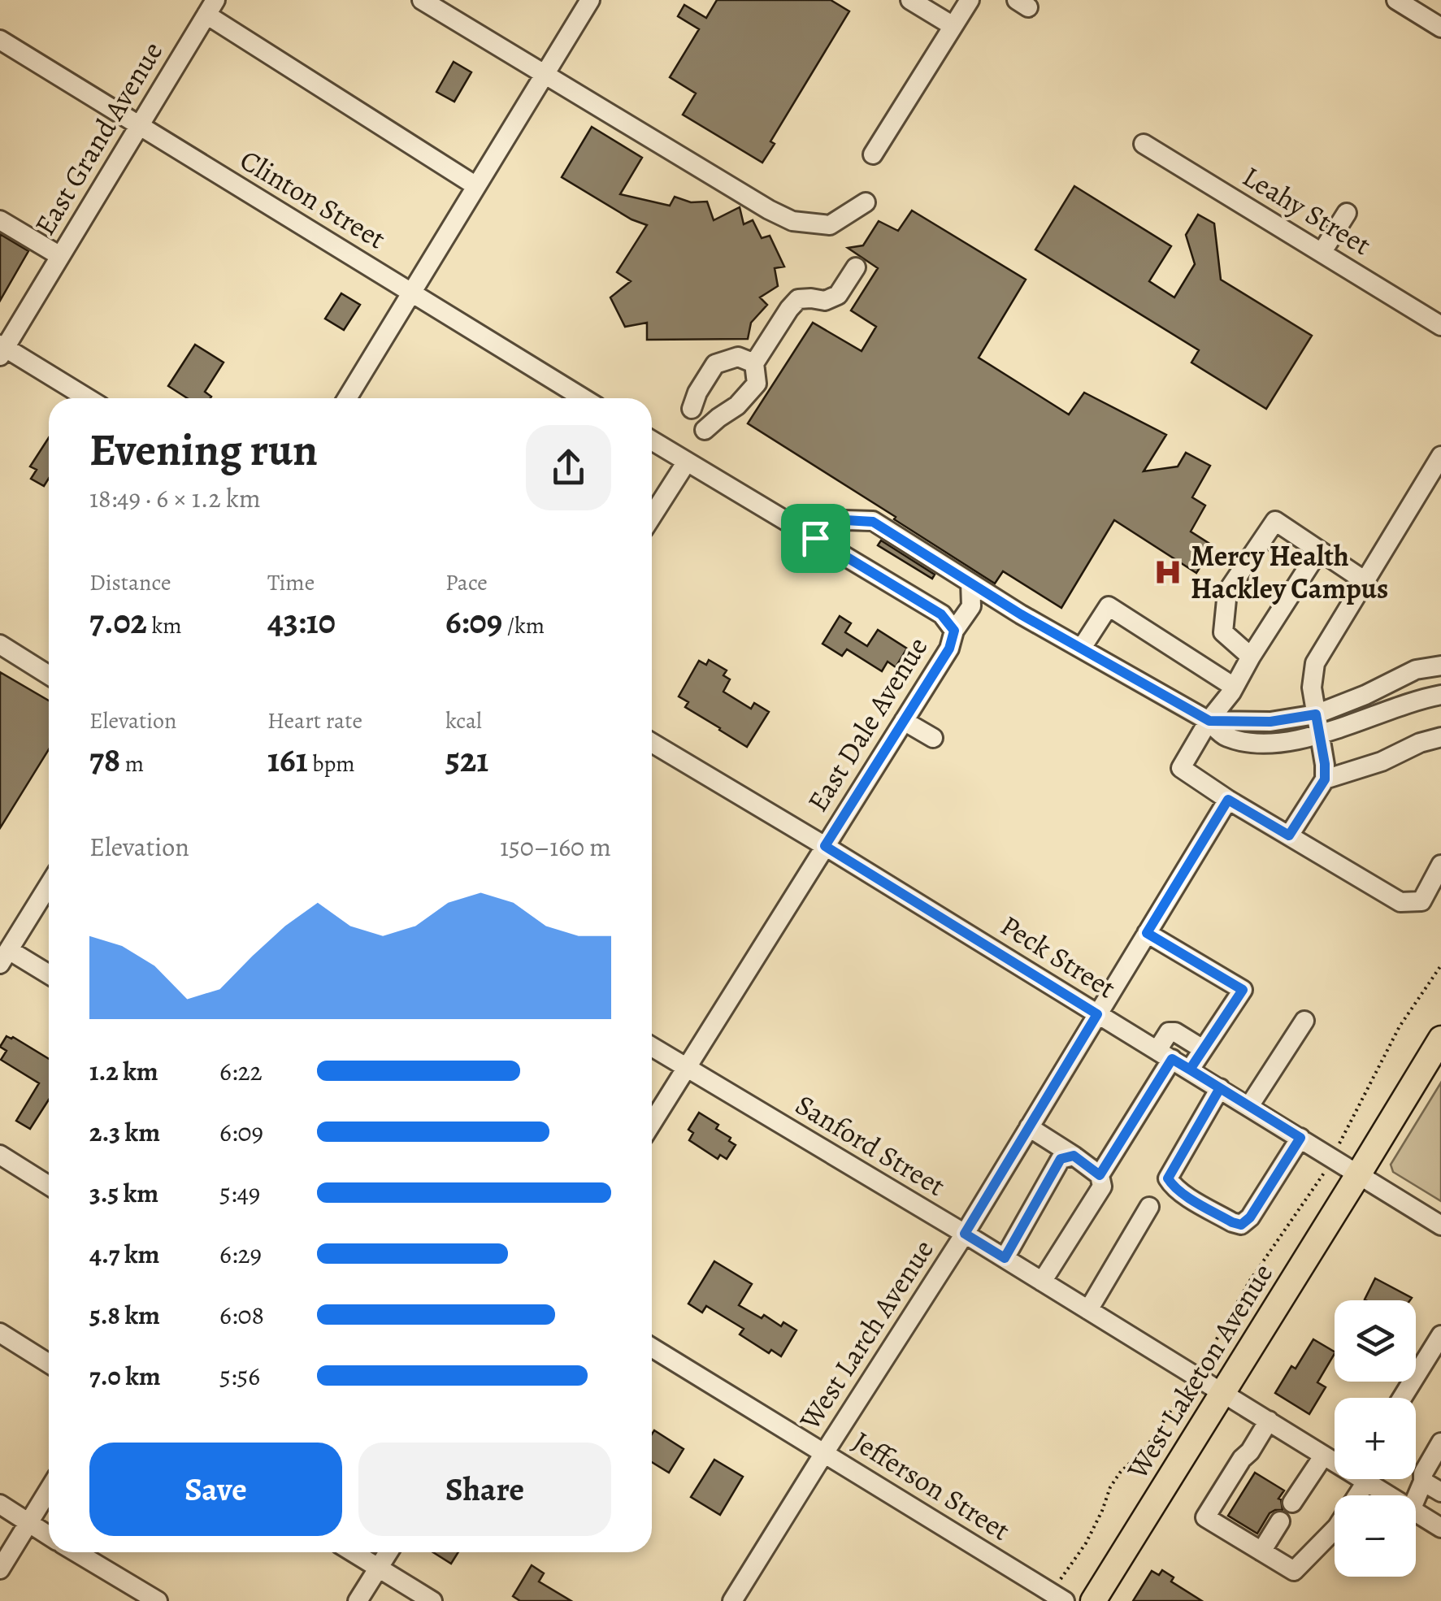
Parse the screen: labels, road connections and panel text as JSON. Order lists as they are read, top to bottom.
{
  "streets": {
    "main road": ["West Laketon Avenue"],
    "street": [
      "East Grand Avenue",
      "Clinton Street",
      "Leahy Street",
      "East Dale Avenue",
      "Peck Street",
      "Sanford Street",
      "West Larch Avenue",
      "Jefferson Street"
    ]
  },
  "crossings": [
    ["East Grand Avenue", "Clinton Street"],
    ["East Dale Avenue", "Peck Street"],
    ["East Dale Avenue", "Sanford Street"],
    ["Peck Street", "West Larch Avenue"],
    ["Peck Street", "West Laketon Avenue"],
    ["Sanford Street", "West Larch Avenue"],
    ["Sanford Street", "West Laketon Avenue"],
    ["West Larch Avenue", "Jefferson Street"]
  ],
  "places": {
    "hospital": ["Mercy Health Hackley Campus"]
  },
  "page": {
    "heading": ["Evening run", "18:49 · 6 × 1.2 km"],
    "stats": [
      ["Distance", "7.02 km"],
      ["Time", "43:10"],
      ["Pace", "6:09 /km"],
      ["Elevation", "78 m"],
      ["Heart rate", "161 bpm"],
      ["kcal", "521"]
    ],
    "chart": ["Elevation", "150–160 m"],
    "list": [
      {
        "name": "1.2 km",
        "note": "6:22"
      },
      {
        "name": "2.3 km",
        "note": "6:09"
      },
      {
        "name": "3.5 km",
        "note": "5:49"
      },
      {
        "name": "4.7 km",
        "note": "6:29"
      },
      {
        "name": "5.8 km",
        "note": "6:08"
      },
      {
        "name": "7.0 km",
        "note": "5:56"
      }
    ],
    "map_buttons": ["+", "−"],
    "buttons": ["Save", "Share"]
  }
}
